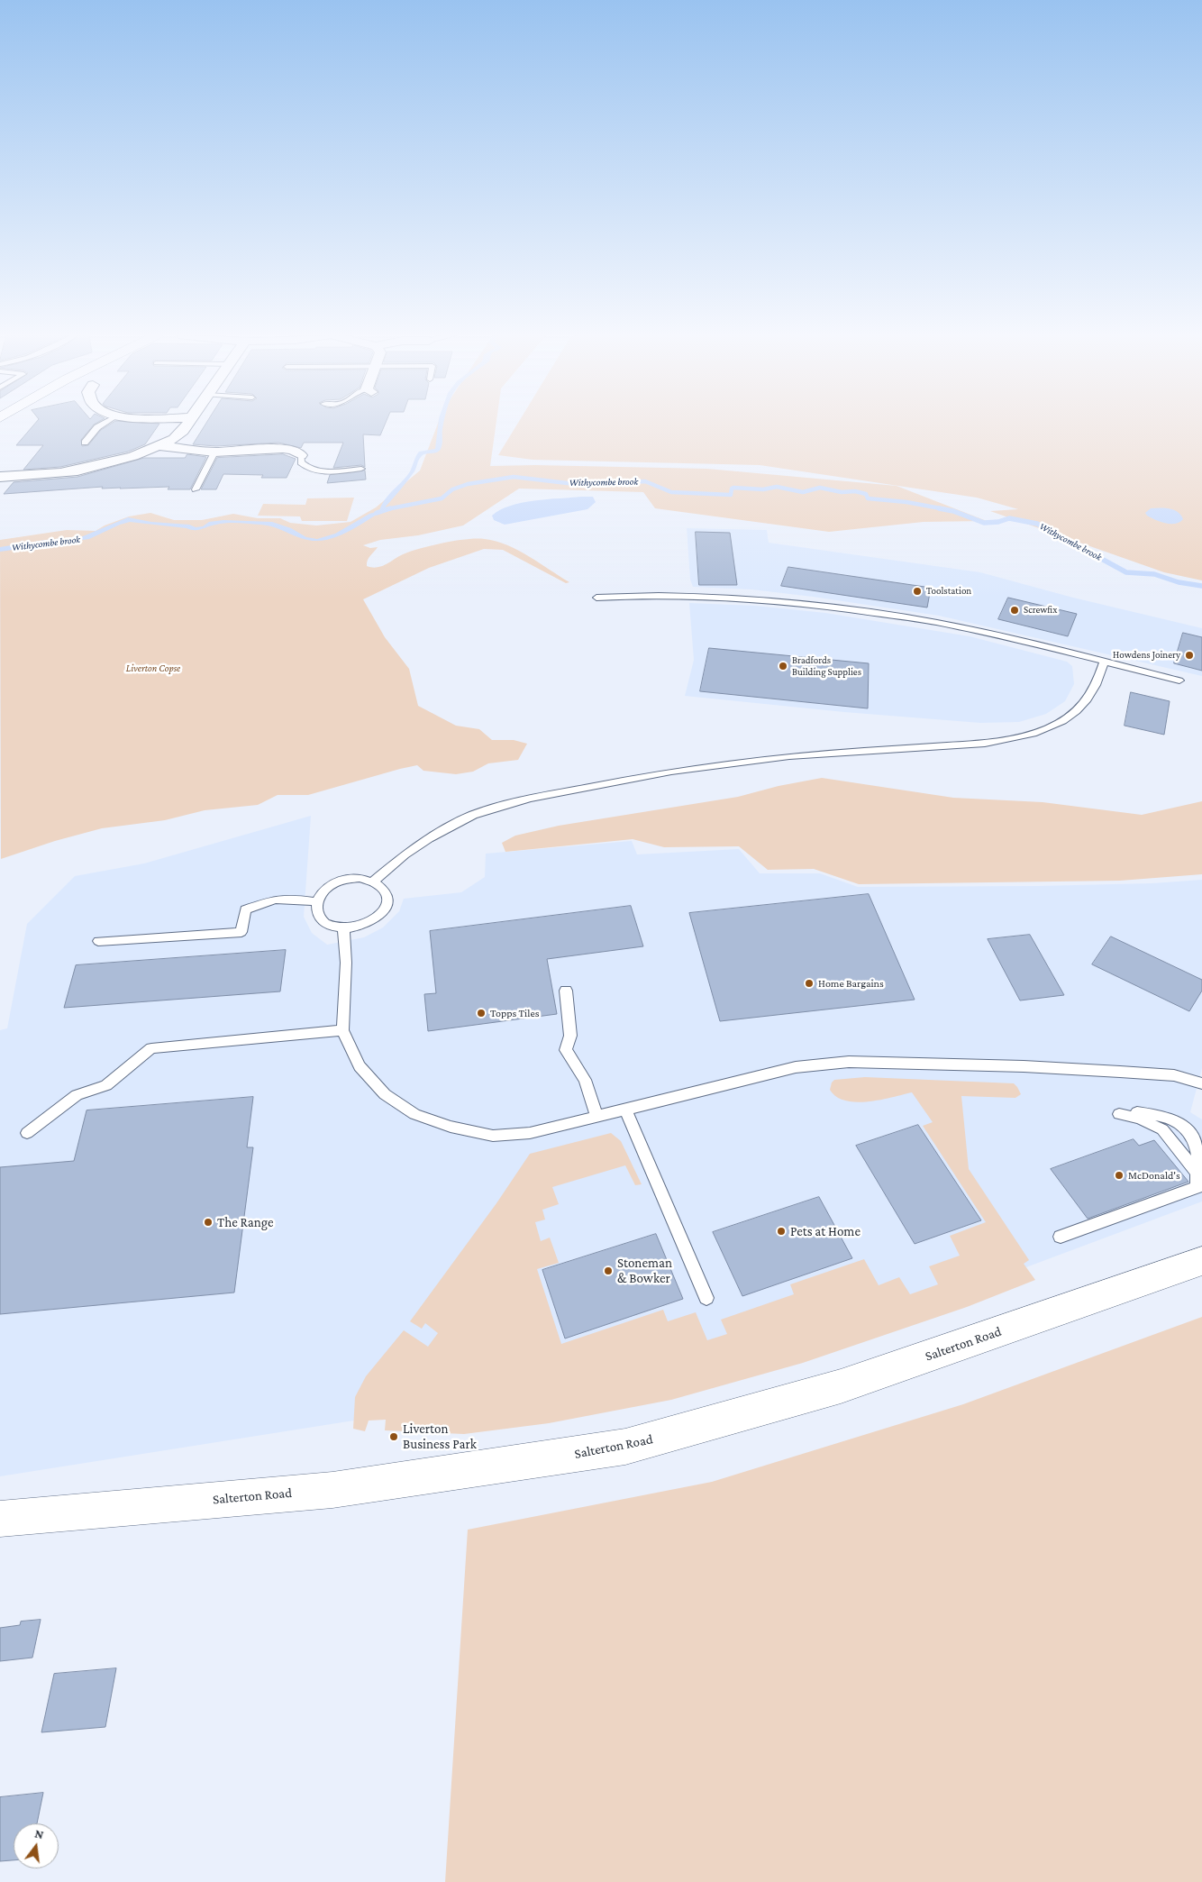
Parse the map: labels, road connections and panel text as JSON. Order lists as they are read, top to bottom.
{
  "streets": {
    "main road": ["Salterton Road"]
  },
  "water": ["Withycombe brook"],
  "parks": ["Liverton Copse"],
  "places": [
    "Toolstation",
    "Screwfix",
    "Howdens Joinery",
    "Bradfords Building Supplies",
    "Home Bargains",
    "Topps Tiles",
    "McDonald's",
    "The Range",
    "Pets at Home",
    "Stoneman & Bowker",
    "Liverton Business Park"
  ],
  "north": "top"
}
